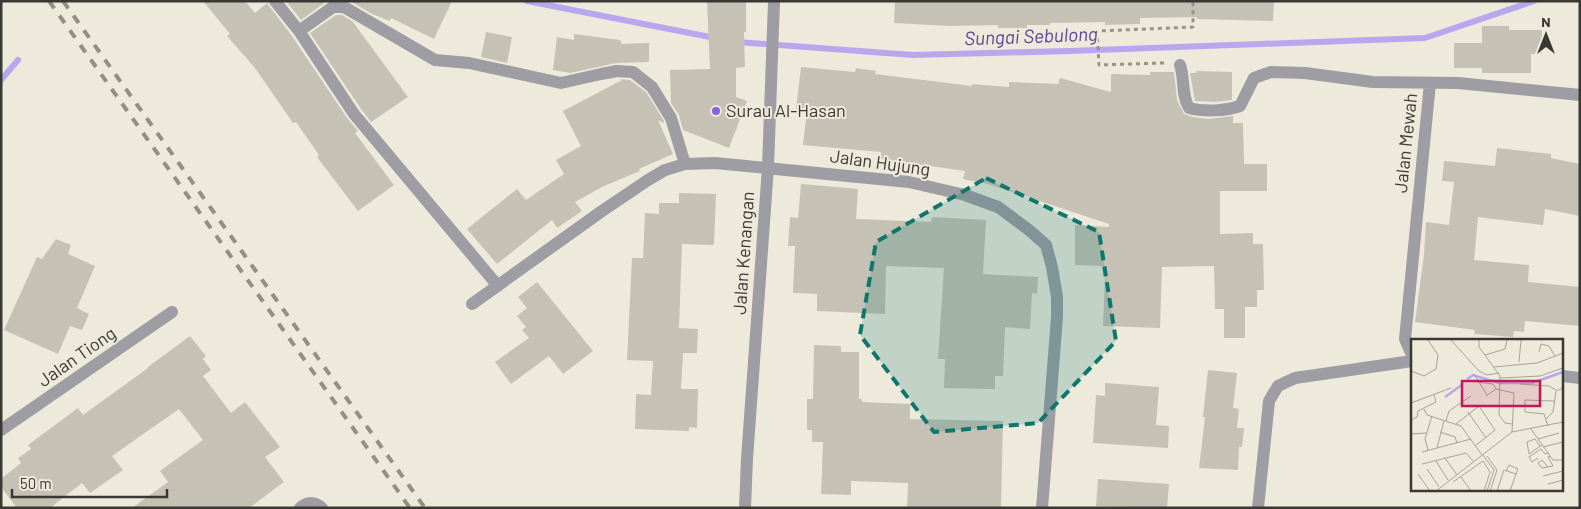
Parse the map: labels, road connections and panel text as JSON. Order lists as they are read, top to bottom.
{
  "streets": {
    "street": [
      "Jalan Mewah",
      "Jalan Hujung",
      "Jalan Kenangan",
      "Jalan Tiong"
    ]
  },
  "crossings": [
    ["Jalan Hujung", "Jalan Kenangan"]
  ],
  "water": ["Sungai Sebulong"],
  "places": ["Surau Al-Hasan"],
  "scale_bar": "50 m",
  "north": "top"
}
